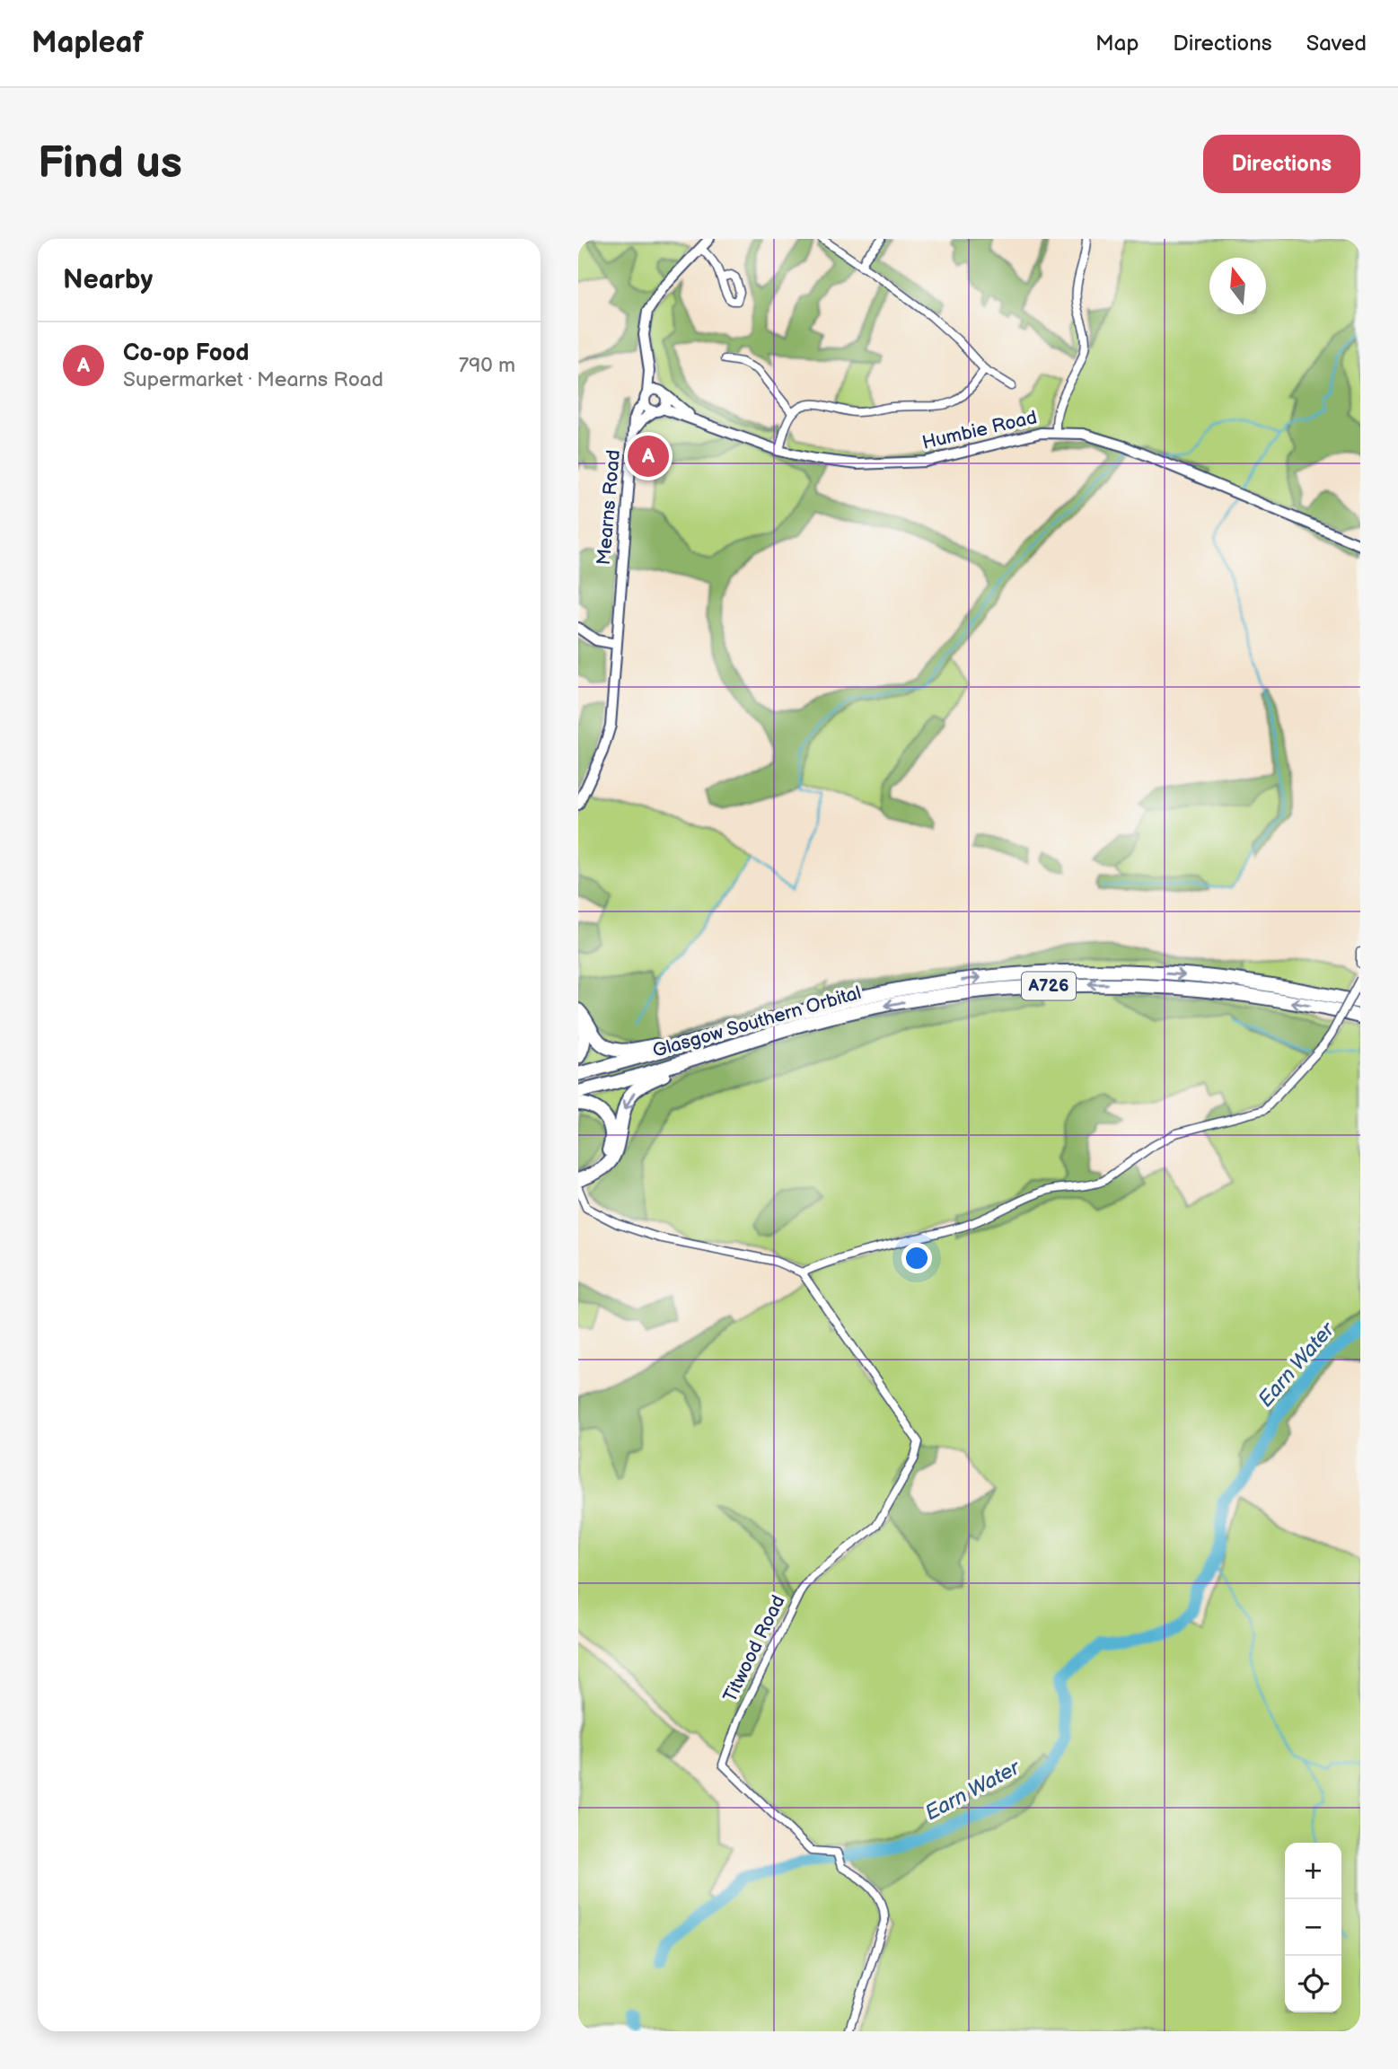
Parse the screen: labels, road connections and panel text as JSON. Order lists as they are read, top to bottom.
{
  "streets": {
    "highway": ["A726", "Glasgow Southern Orbital"],
    "street": ["Humbie Road", "Mearns Road", "Titwood Road"]
  },
  "crossings": [
    ["Humbie Road", "Mearns Road"]
  ],
  "water": ["Earn Water"],
  "north": "top",
  "page": {
    "header": "Mapleaf",
    "nav": ["Map", "Directions", "Saved"],
    "buttons": "Directions",
    "title": "Find us",
    "heading": "Nearby",
    "list": [
      {
        "mark": "A",
        "name": "Co-op Food",
        "note": "Supermarket · Mearns Road",
        "value": "790 m"
      }
    ],
    "pins": "A",
    "map_buttons": ["+", "−"]
  }
}
